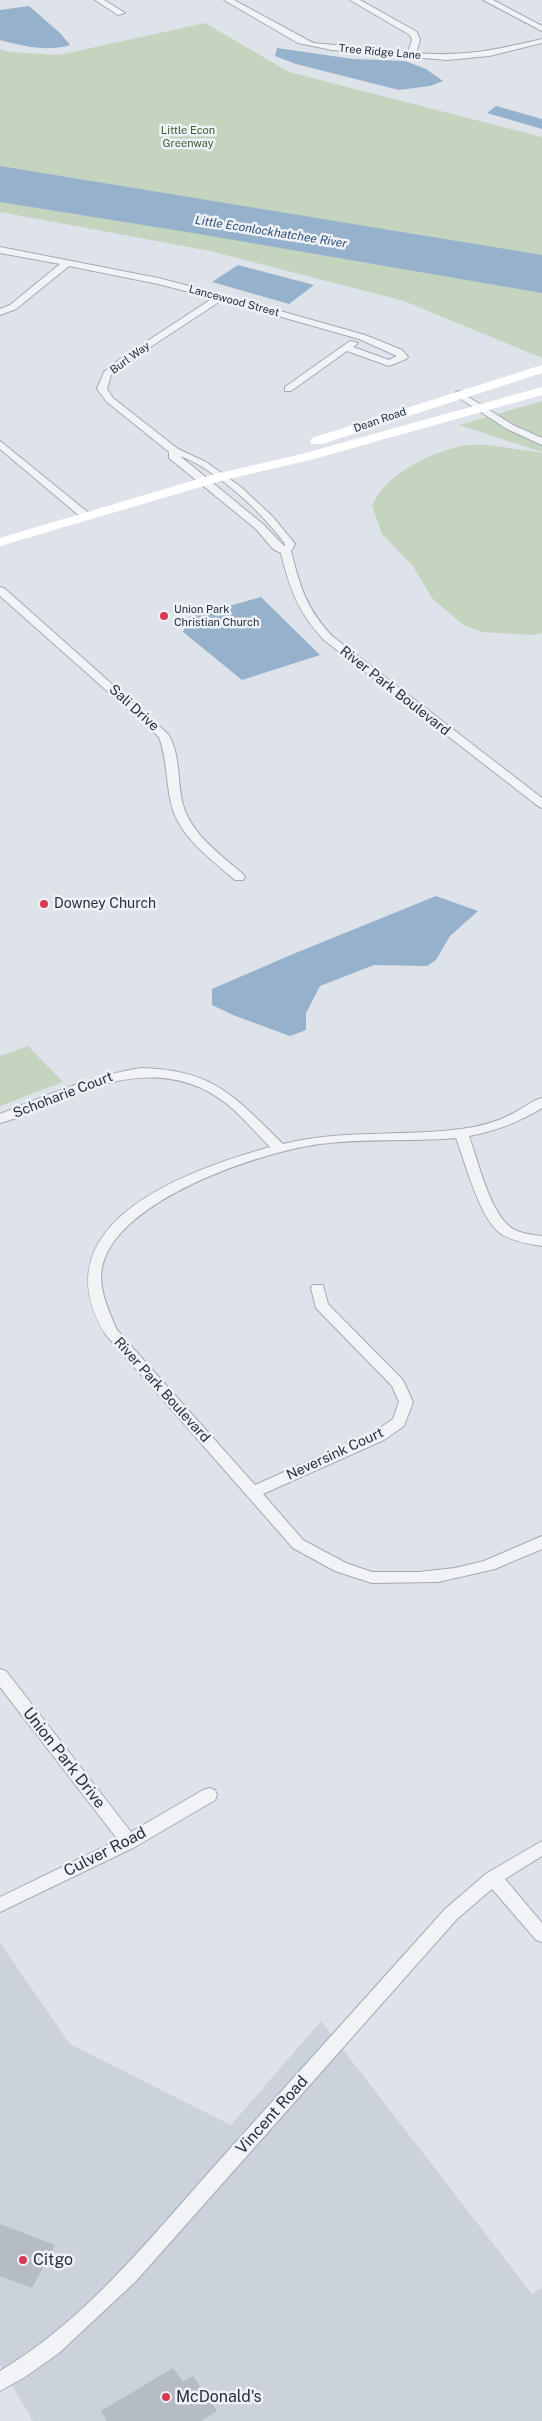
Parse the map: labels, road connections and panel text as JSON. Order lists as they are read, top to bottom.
{
  "streets": {
    "main road": ["Dean Road"],
    "street": [
      "Tree Ridge Lane",
      "Lancewood Street",
      "Burl Way",
      "River Park Boulevard",
      "Sali Drive",
      "Schoharie Court",
      "Neversink Court",
      "Union Park Drive",
      "Culver Road",
      "Vincent Road"
    ]
  },
  "crossings": [
    ["Lancewood Street", "Burl Way"],
    ["Burl Way", "Dean Road"],
    ["Burl Way", "River Park Boulevard"],
    ["Dean Road", "River Park Boulevard"],
    ["River Park Boulevard", "Schoharie Court"],
    ["River Park Boulevard", "Neversink Court"],
    ["Union Park Drive", "Culver Road"]
  ],
  "water": ["Little Econlockhatchee River"],
  "parks": ["Little Econ Greenway"],
  "places": [
    "Union Park Christian Church",
    "Downey Church",
    "Citgo",
    "McDonald's"
  ]
}
